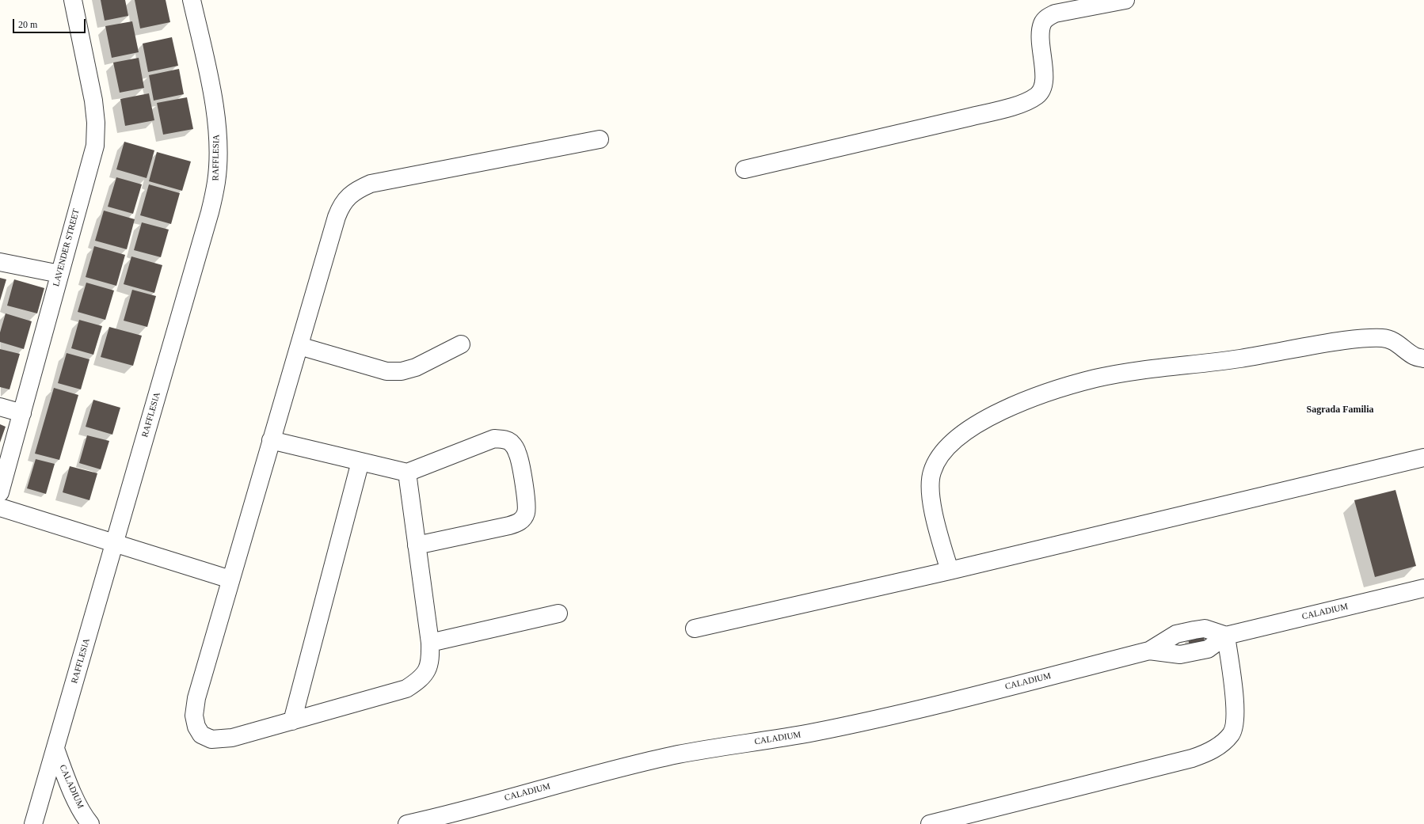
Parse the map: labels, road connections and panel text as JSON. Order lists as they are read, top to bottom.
{
  "streets": {
    "street": ["RAFFLESIA", "LAVENDER STREET", "CALADIUM"]
  },
  "crossings": [
    ["RAFFLESIA", "CALADIUM"]
  ],
  "districts": ["Sagrada Familia"],
  "scale_bar": "20 m"
}
